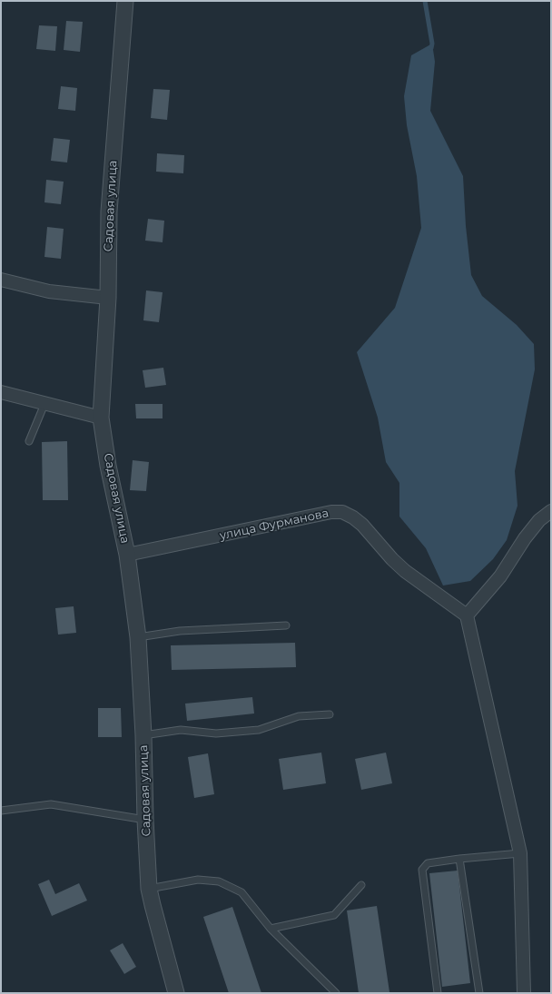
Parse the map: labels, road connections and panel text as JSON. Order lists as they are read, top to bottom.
{
  "streets": {
    "street": ["Садовая улица", "улица Фурманова"]
  },
  "crossings": [
    ["Садовая улица", "улица Фурманова"]
  ]
}
